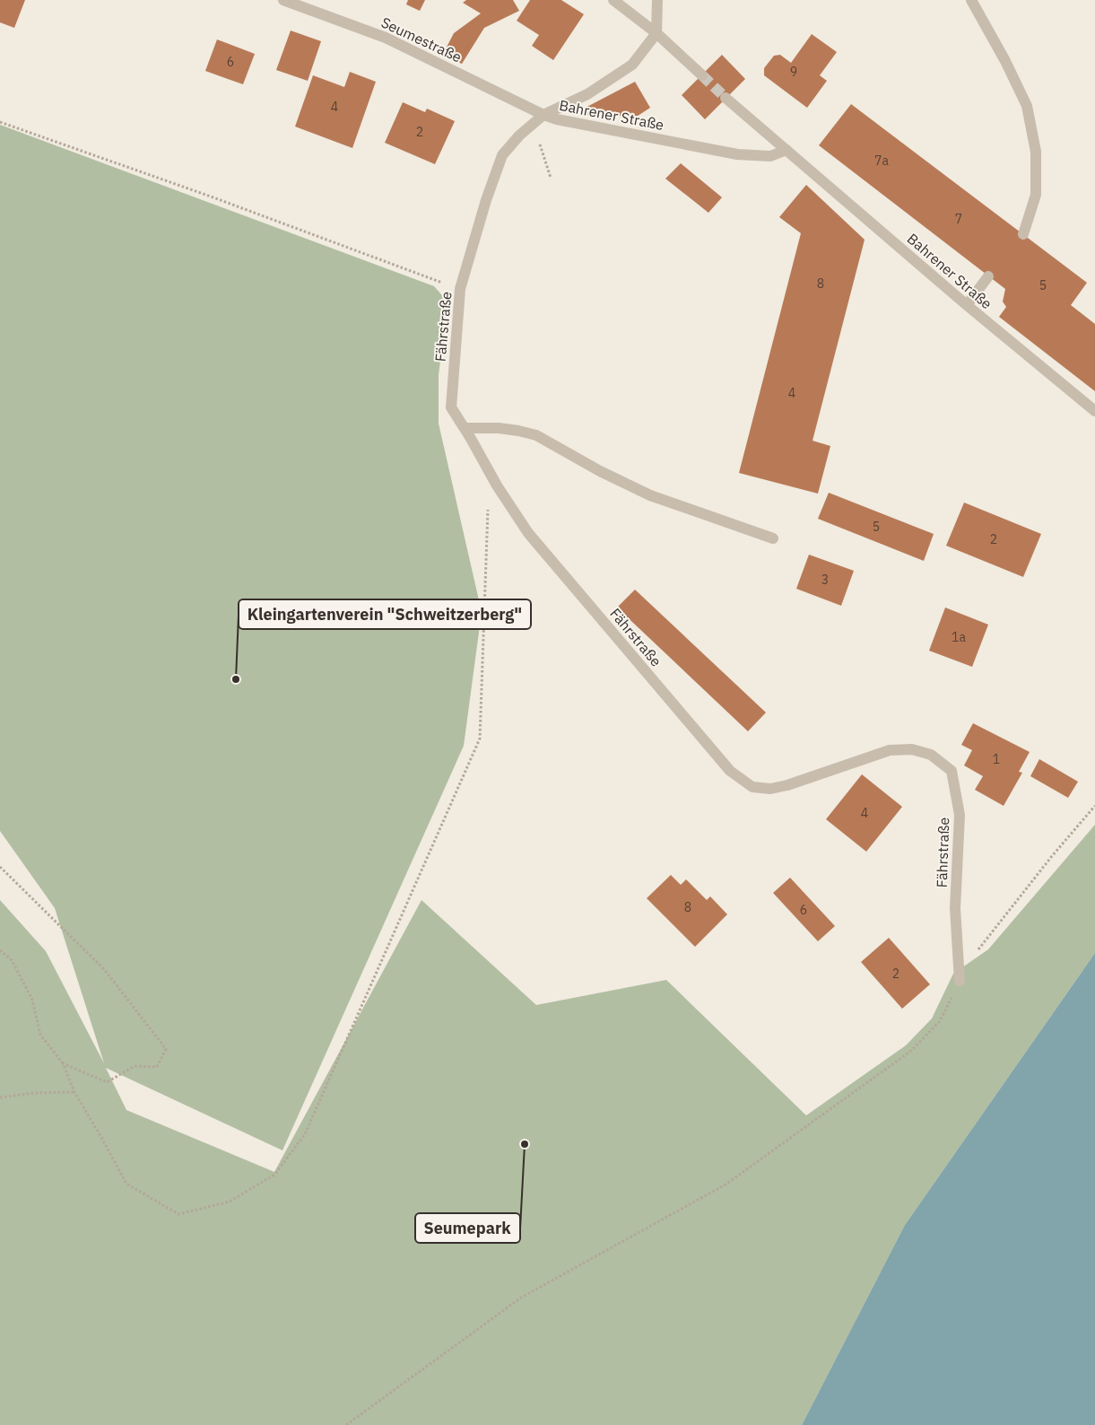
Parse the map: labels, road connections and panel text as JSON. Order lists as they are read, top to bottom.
{
  "streets": {
    "street": ["Seumestraße", "Bahrener Straße", "Fährstraße"]
  },
  "crossings": [
    ["Seumestraße", "Bahrener Straße"],
    ["Seumestraße", "Fährstraße"],
    ["Bahrener Straße", "Fährstraße"]
  ],
  "places": ["Kleingartenverein \"Schweitzerberg\"", "Seumepark"],
  "house_numbers": [
    "6",
    "9",
    "4",
    "2",
    "7a",
    "7",
    "8",
    "5",
    "4",
    "5",
    "2",
    "3",
    "1a",
    "1",
    "4",
    "8",
    "6",
    "2"
  ]
}
